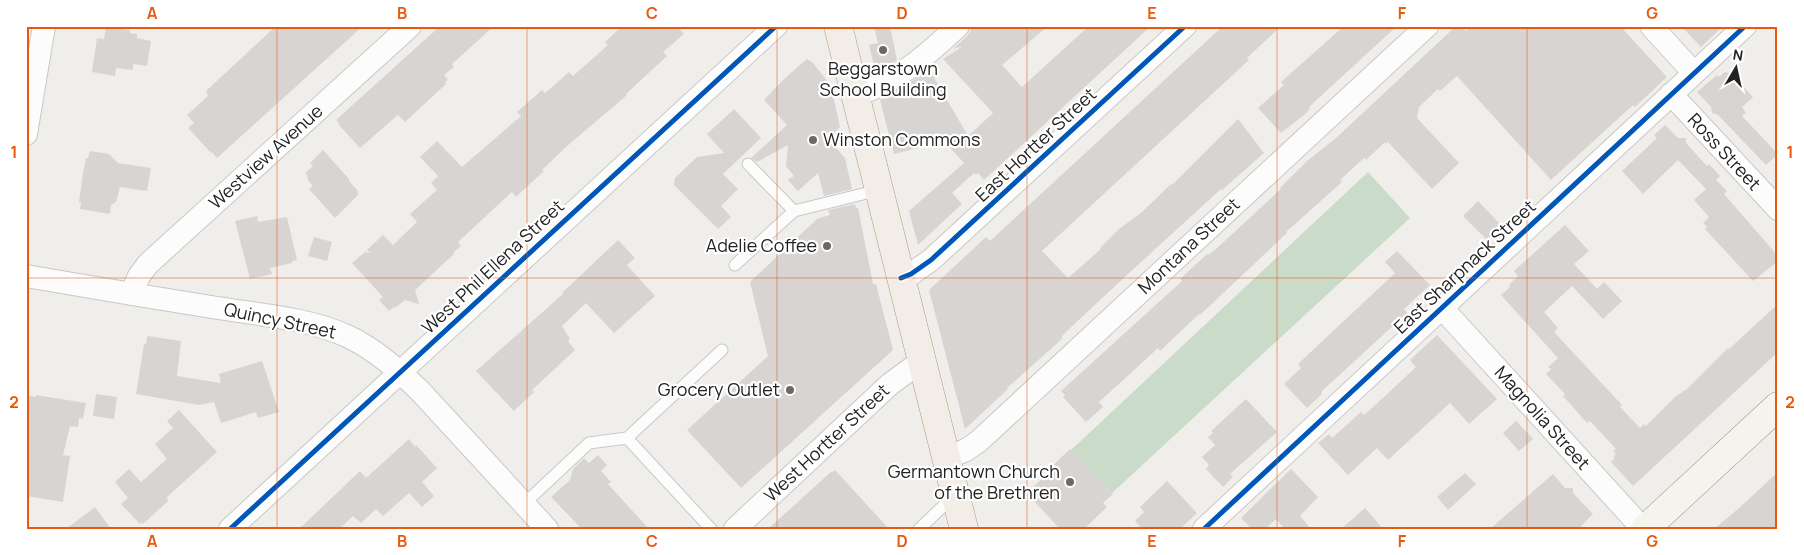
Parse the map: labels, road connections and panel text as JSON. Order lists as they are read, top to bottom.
{
  "streets": {
    "street": [
      "East Hortter Street",
      "Ross Street",
      "Westview Avenue",
      "Montana Street",
      "West Phil Ellena Street",
      "East Sharpnack Street",
      "Quincy Street",
      "Magnolia Street",
      "West Hortter Street"
    ]
  },
  "crossings": [
    ["Ross Street", "East Sharpnack Street"],
    ["Westview Avenue", "Quincy Street"],
    ["West Phil Ellena Street", "Quincy Street"],
    ["East Sharpnack Street", "Magnolia Street"]
  ],
  "places": [
    "Beggarstown School Building",
    "Winston Commons",
    "Adelie Coffee",
    "Grocery Outlet",
    "Germantown Church of the Brethren"
  ],
  "north": "top",
  "grid": {
    "columns": [
      "A",
      "B",
      "C",
      "D",
      "E",
      "F",
      "G"
    ],
    "rows": ["1", "2"]
  }
}
